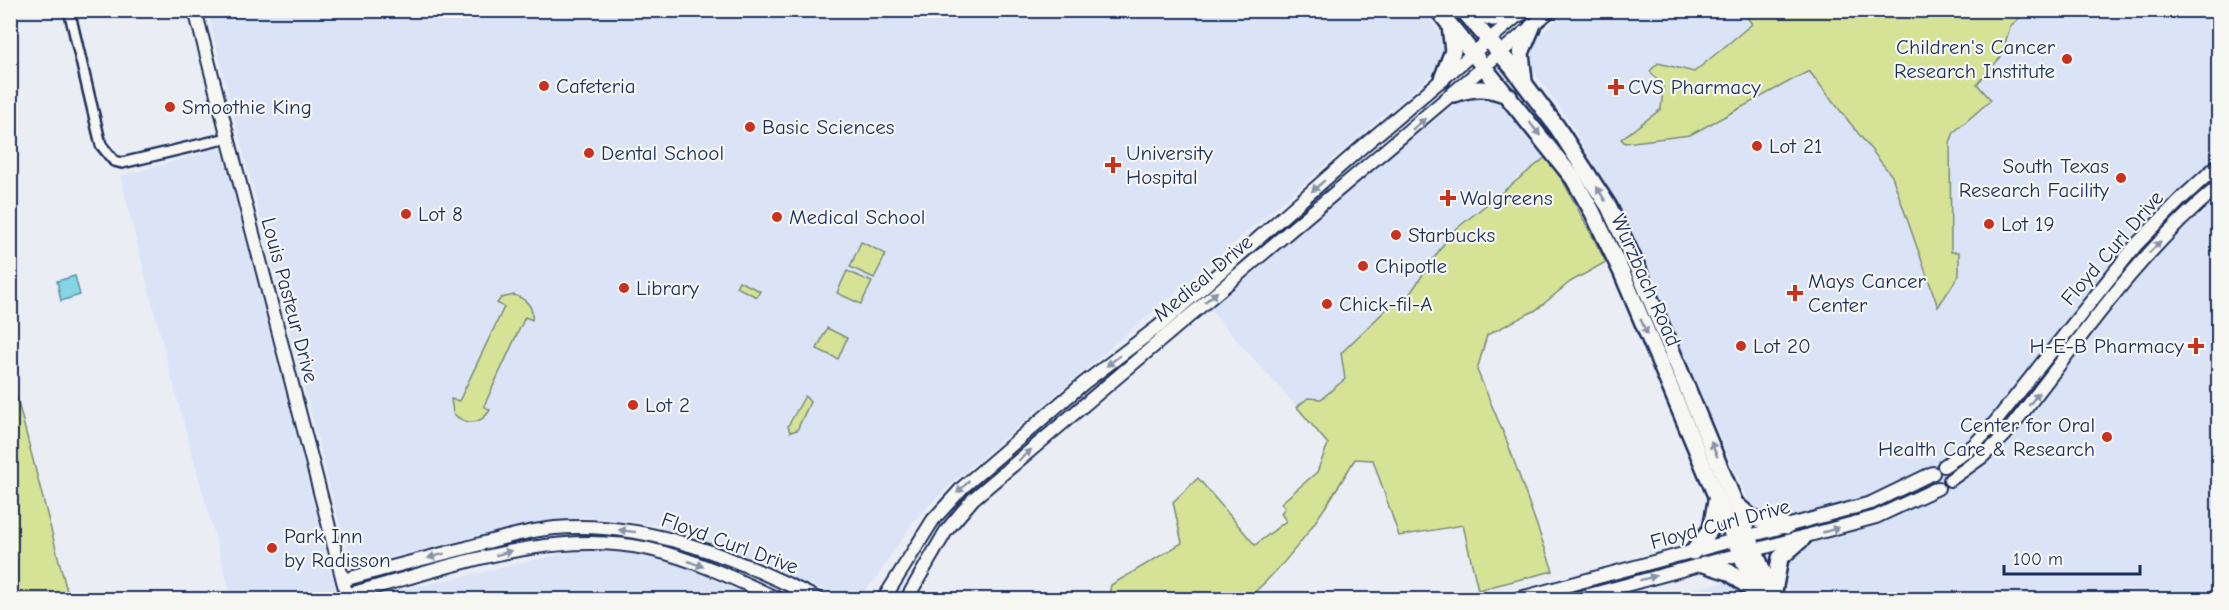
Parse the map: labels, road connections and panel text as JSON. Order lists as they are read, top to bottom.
{
  "streets": {
    "main road": ["Wurzbach Road"],
    "street": ["Floyd Curl Drive", "Medical Drive", "Louis Pasteur Drive"]
  },
  "crossings": [
    ["Floyd Curl Drive", "Wurzbach Road"],
    ["Floyd Curl Drive", "Louis Pasteur Drive"],
    ["Medical Drive", "Wurzbach Road"]
  ],
  "places": {
    "other": [
      "Children's Cancer Research Institute",
      "Cafeteria",
      "Smoothie King",
      "Basic Sciences",
      "Lot 21",
      "Dental School",
      "South Texas Research Facility",
      "Lot 8",
      "Medical School",
      "Lot 19",
      "Starbucks",
      "Chipotle",
      "Library",
      "Chick-fil-A",
      "Lot 20",
      "Lot 2",
      "Center for Oral Health Care & Research",
      "Park Inn by Radisson"
    ],
    "health": [
      "CVS Pharmacy",
      "University Hospital",
      "Walgreens",
      "Mays Cancer Center",
      "H-E-B Pharmacy"
    ]
  },
  "scale_bar": "100 m"
}
